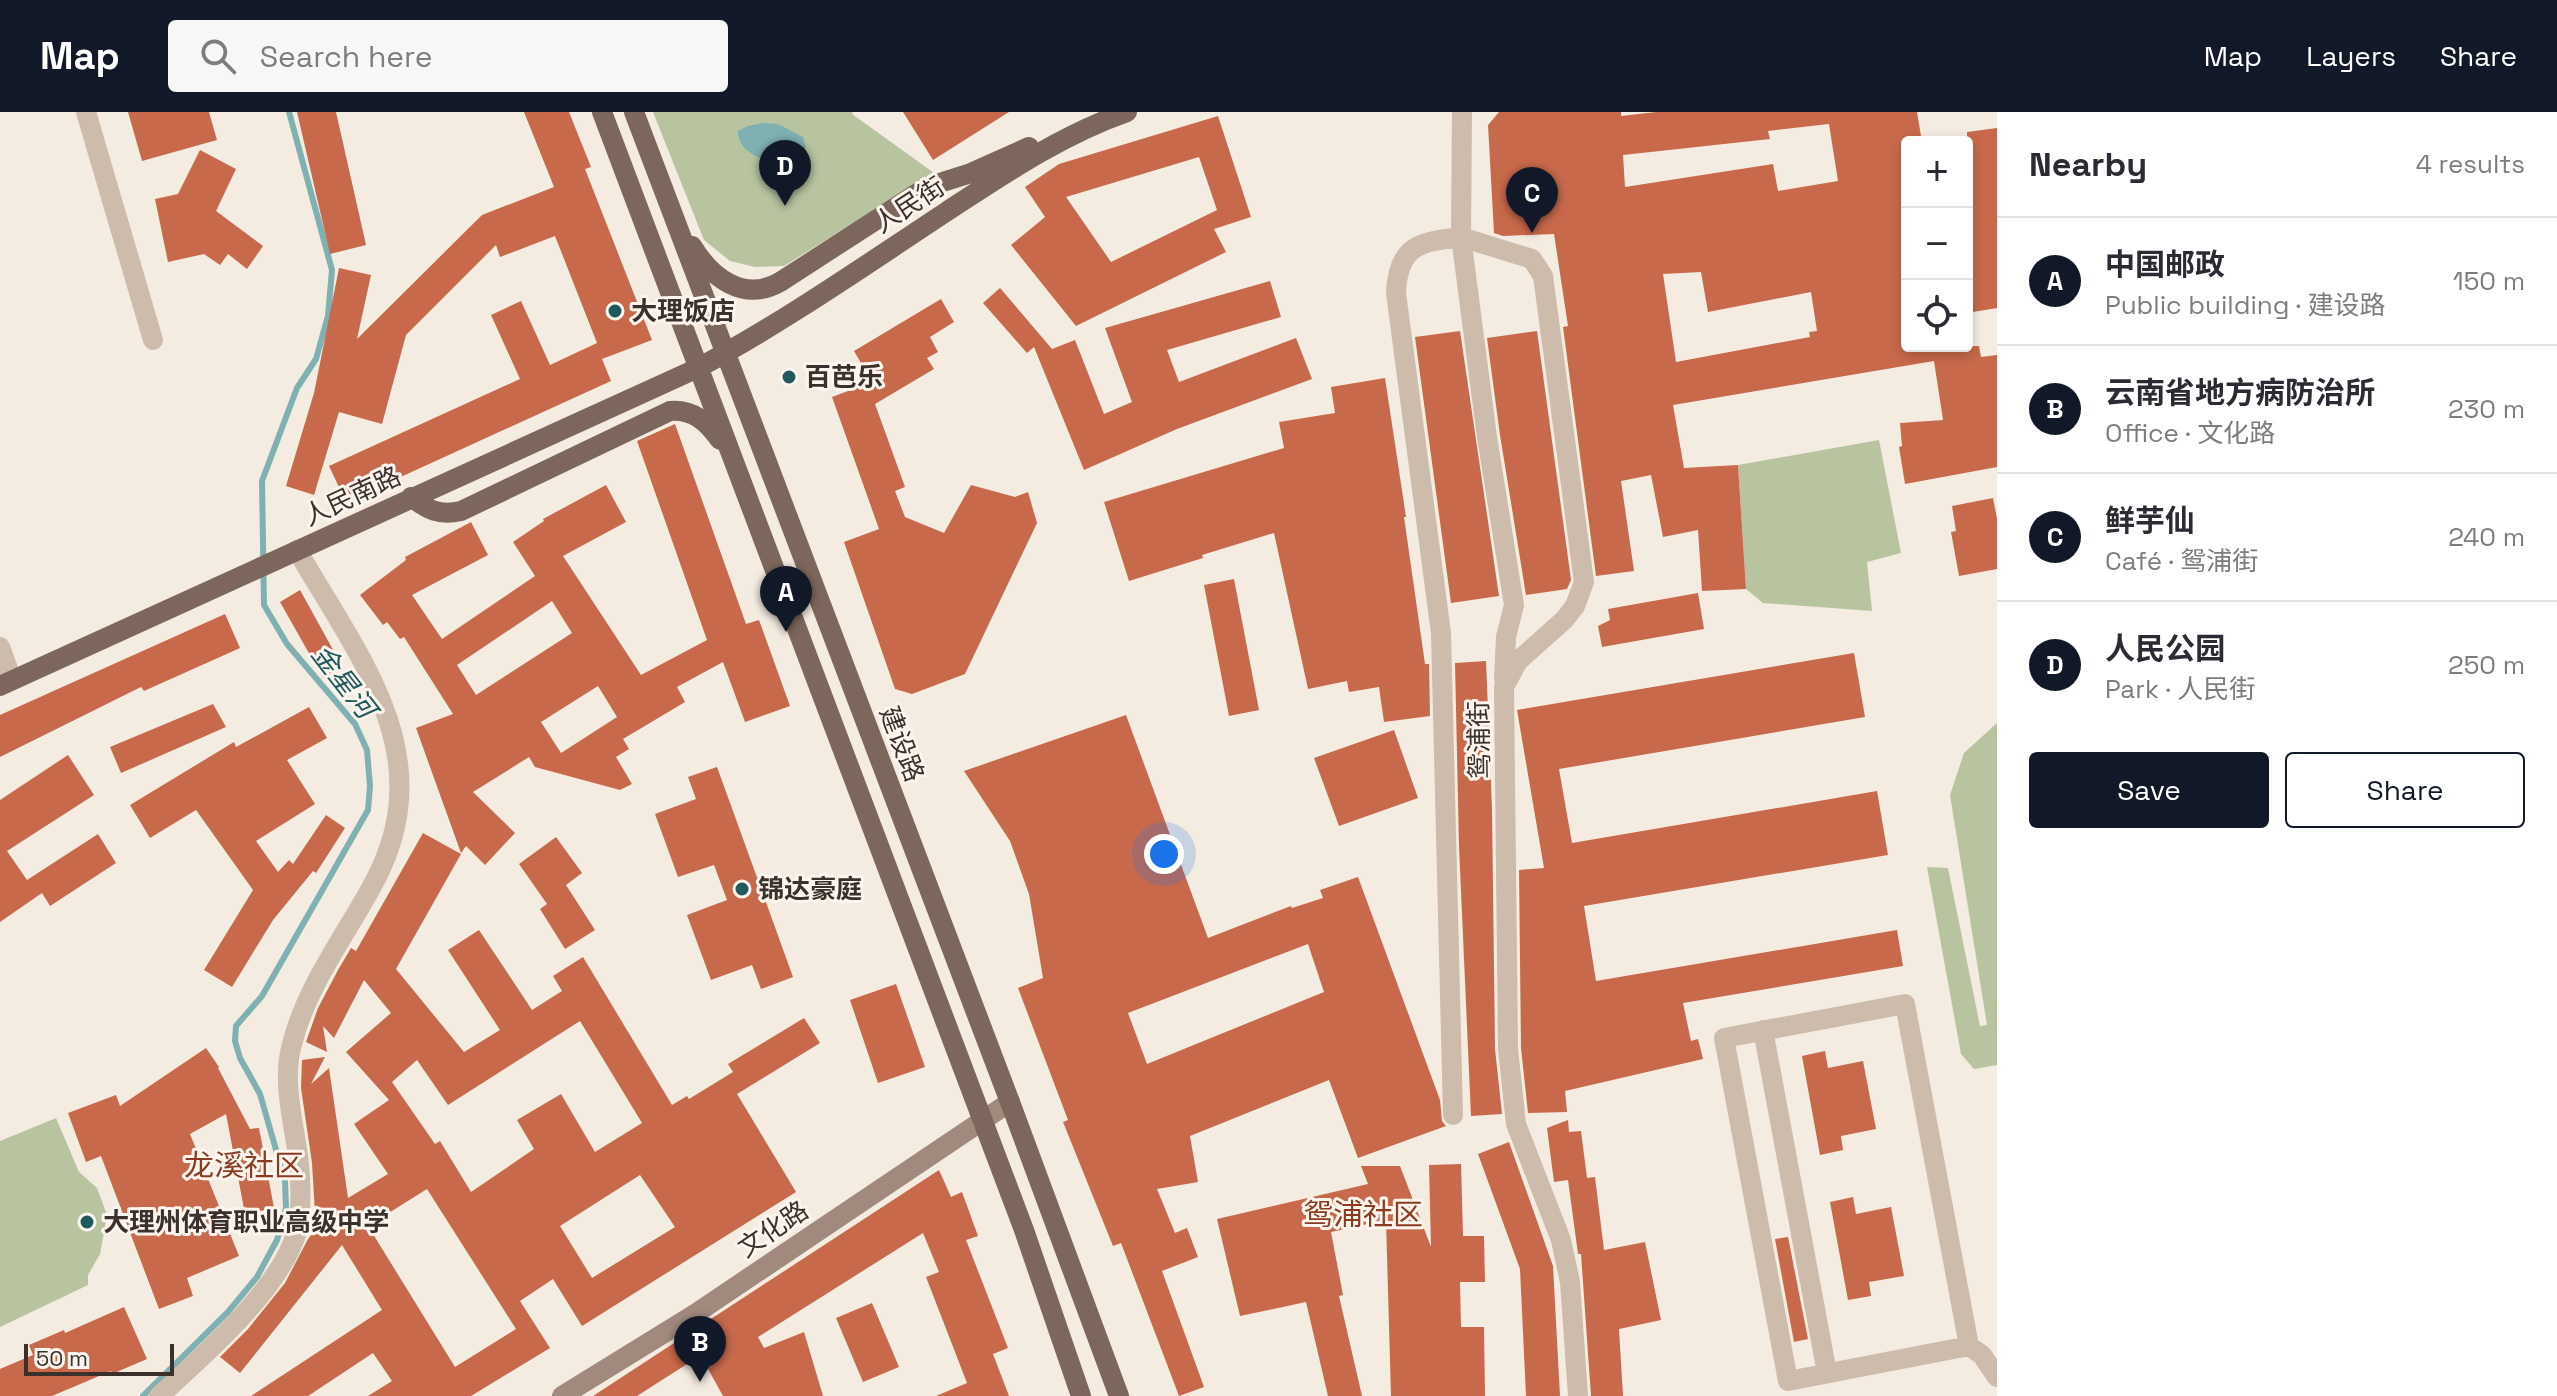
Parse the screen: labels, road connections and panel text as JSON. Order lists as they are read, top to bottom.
{
  "streets": {
    "main road": ["人民街", "人民南路", "建设路"],
    "street": ["鸳浦街", "文化路"]
  },
  "crossings": [
    ["人民街", "人民南路"],
    ["人民街", "建设路"],
    ["人民南路", "建设路"],
    ["建设路", "文化路"]
  ],
  "districts": ["龙溪社区", "鸳浦社区"],
  "water": ["金星河"],
  "places": [
    "大理饭店",
    "百芭乐",
    "锦达豪庭",
    "大理州体育职业高级中学"
  ],
  "scale_bar": "50 m",
  "page": {
    "header": "Map",
    "search": "Search here",
    "nav": ["Map", "Layers", "Share"],
    "heading": ["Nearby", "4 results"],
    "map_buttons": ["+", "−"],
    "pins": [
      "D",
      "C",
      "A",
      "B"
    ],
    "list": [
      {
        "mark": "A",
        "name": "中国邮政",
        "note": "Public building · 建设路",
        "value": "150 m"
      },
      {
        "mark": "B",
        "name": "云南省地方病防治所",
        "note": "Office · 文化路",
        "value": "230 m"
      },
      {
        "mark": "C",
        "name": "鲜芋仙",
        "note": "Café · 鸳浦街",
        "value": "240 m"
      },
      {
        "mark": "D",
        "name": "人民公园",
        "note": "Park · 人民街",
        "value": "250 m"
      }
    ],
    "buttons": ["Save", "Share"],
    "scale": "50 m"
  }
}
